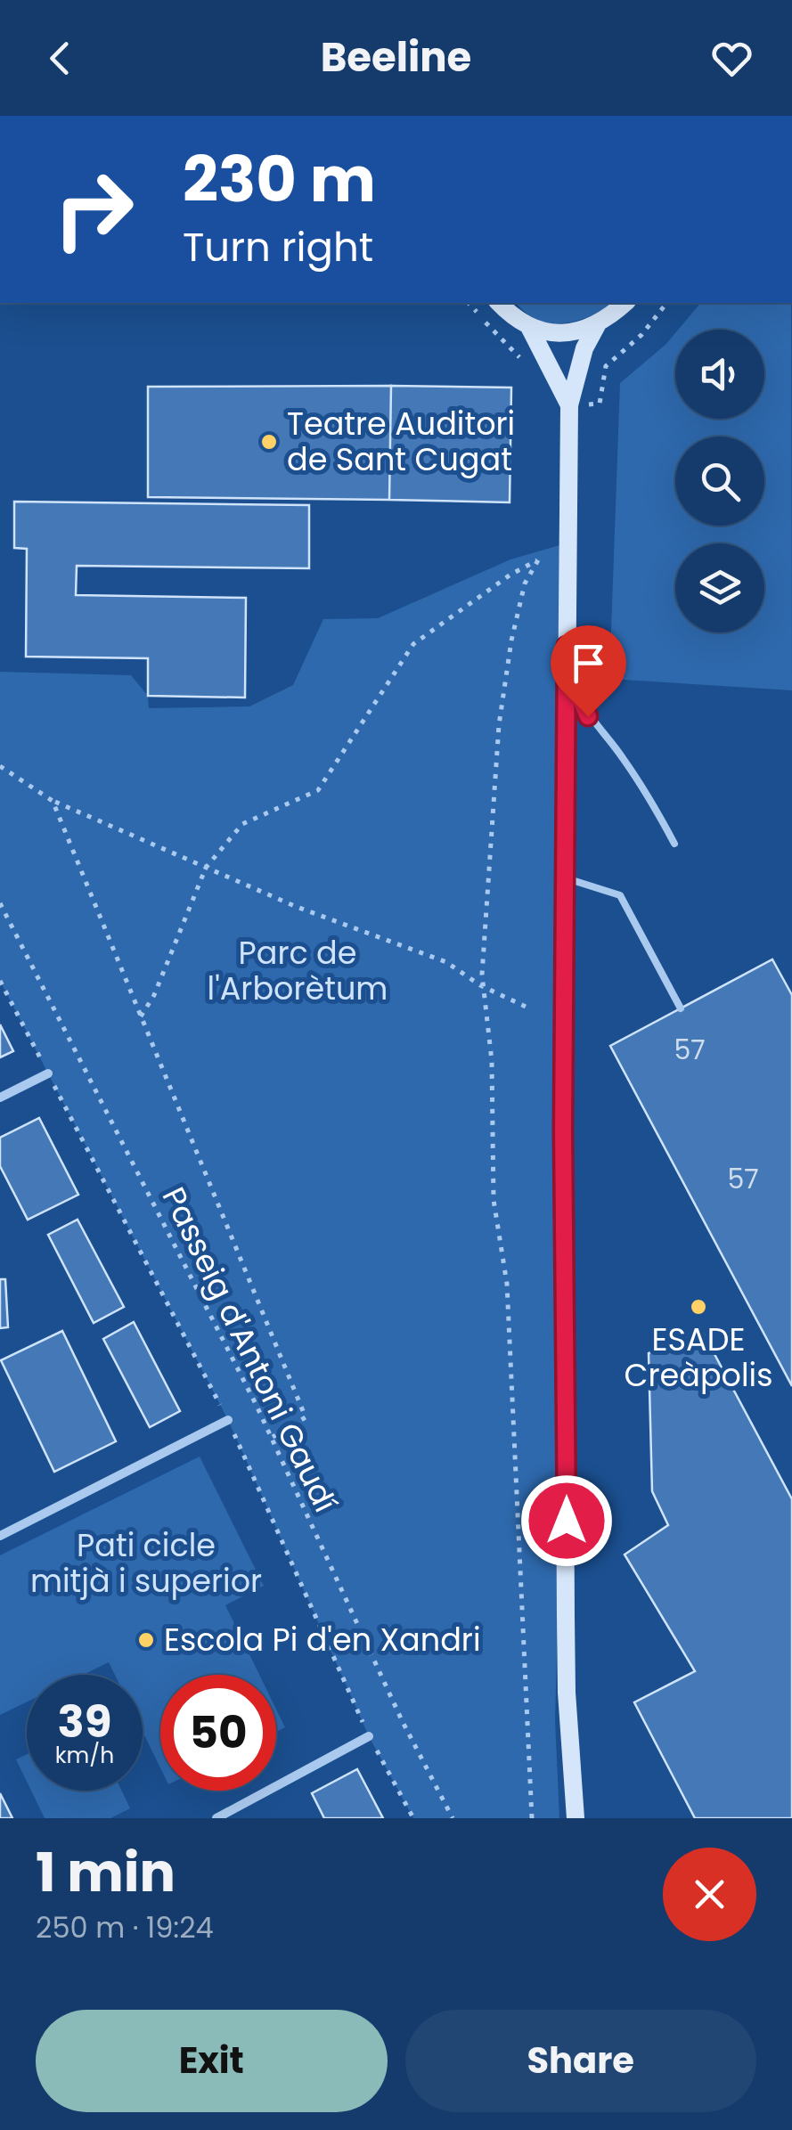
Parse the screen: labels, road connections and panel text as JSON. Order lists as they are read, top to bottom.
{
  "streets": {
    "path": ["Passeig d'Antoni Gaudí"]
  },
  "parks": ["Parc de l'Arborètum", "Pati cicle mitjà i superior"],
  "places": ["Teatre Auditori de Sant Cugat", "ESADE Creàpolis", "Escola Pi d'en Xandri"],
  "house_numbers": ["57", "57"],
  "page": {
    "header": "Beeline",
    "turn": ["230 m", "Turn right"],
    "speed": "39 km/h",
    "limit": "50",
    "heading": ["1 min", "250 m · 19:24"],
    "buttons": ["Exit", "Share"]
  }
}
